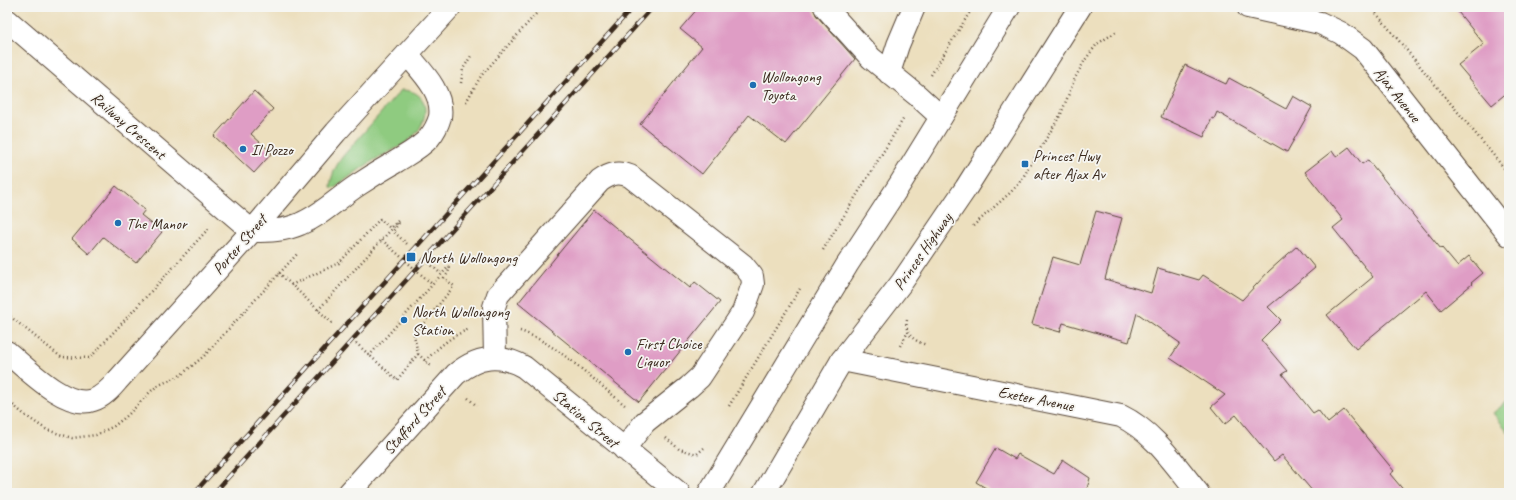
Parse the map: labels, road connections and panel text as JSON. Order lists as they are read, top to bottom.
{
  "streets": {
    "street": [
      "Ajax Avenue",
      "Railway Crescent",
      "Porter Street",
      "Princes Highway",
      "Exeter Avenue",
      "Station Street",
      "Stafford Street"
    ]
  },
  "crossings": [
    ["Railway Crescent", "Porter Street"],
    ["Princes Highway", "Exeter Avenue"],
    ["Station Street", "Stafford Street"]
  ],
  "places": {
    "other": [
      "Wollongong Toyota",
      "Il Pozzo",
      "The Manor",
      "North Wollongong Station",
      "First Choice Liquor"
    ],
    "transit": ["Princes Hwy after Ajax Av", "North Wollongong"]
  }
}
